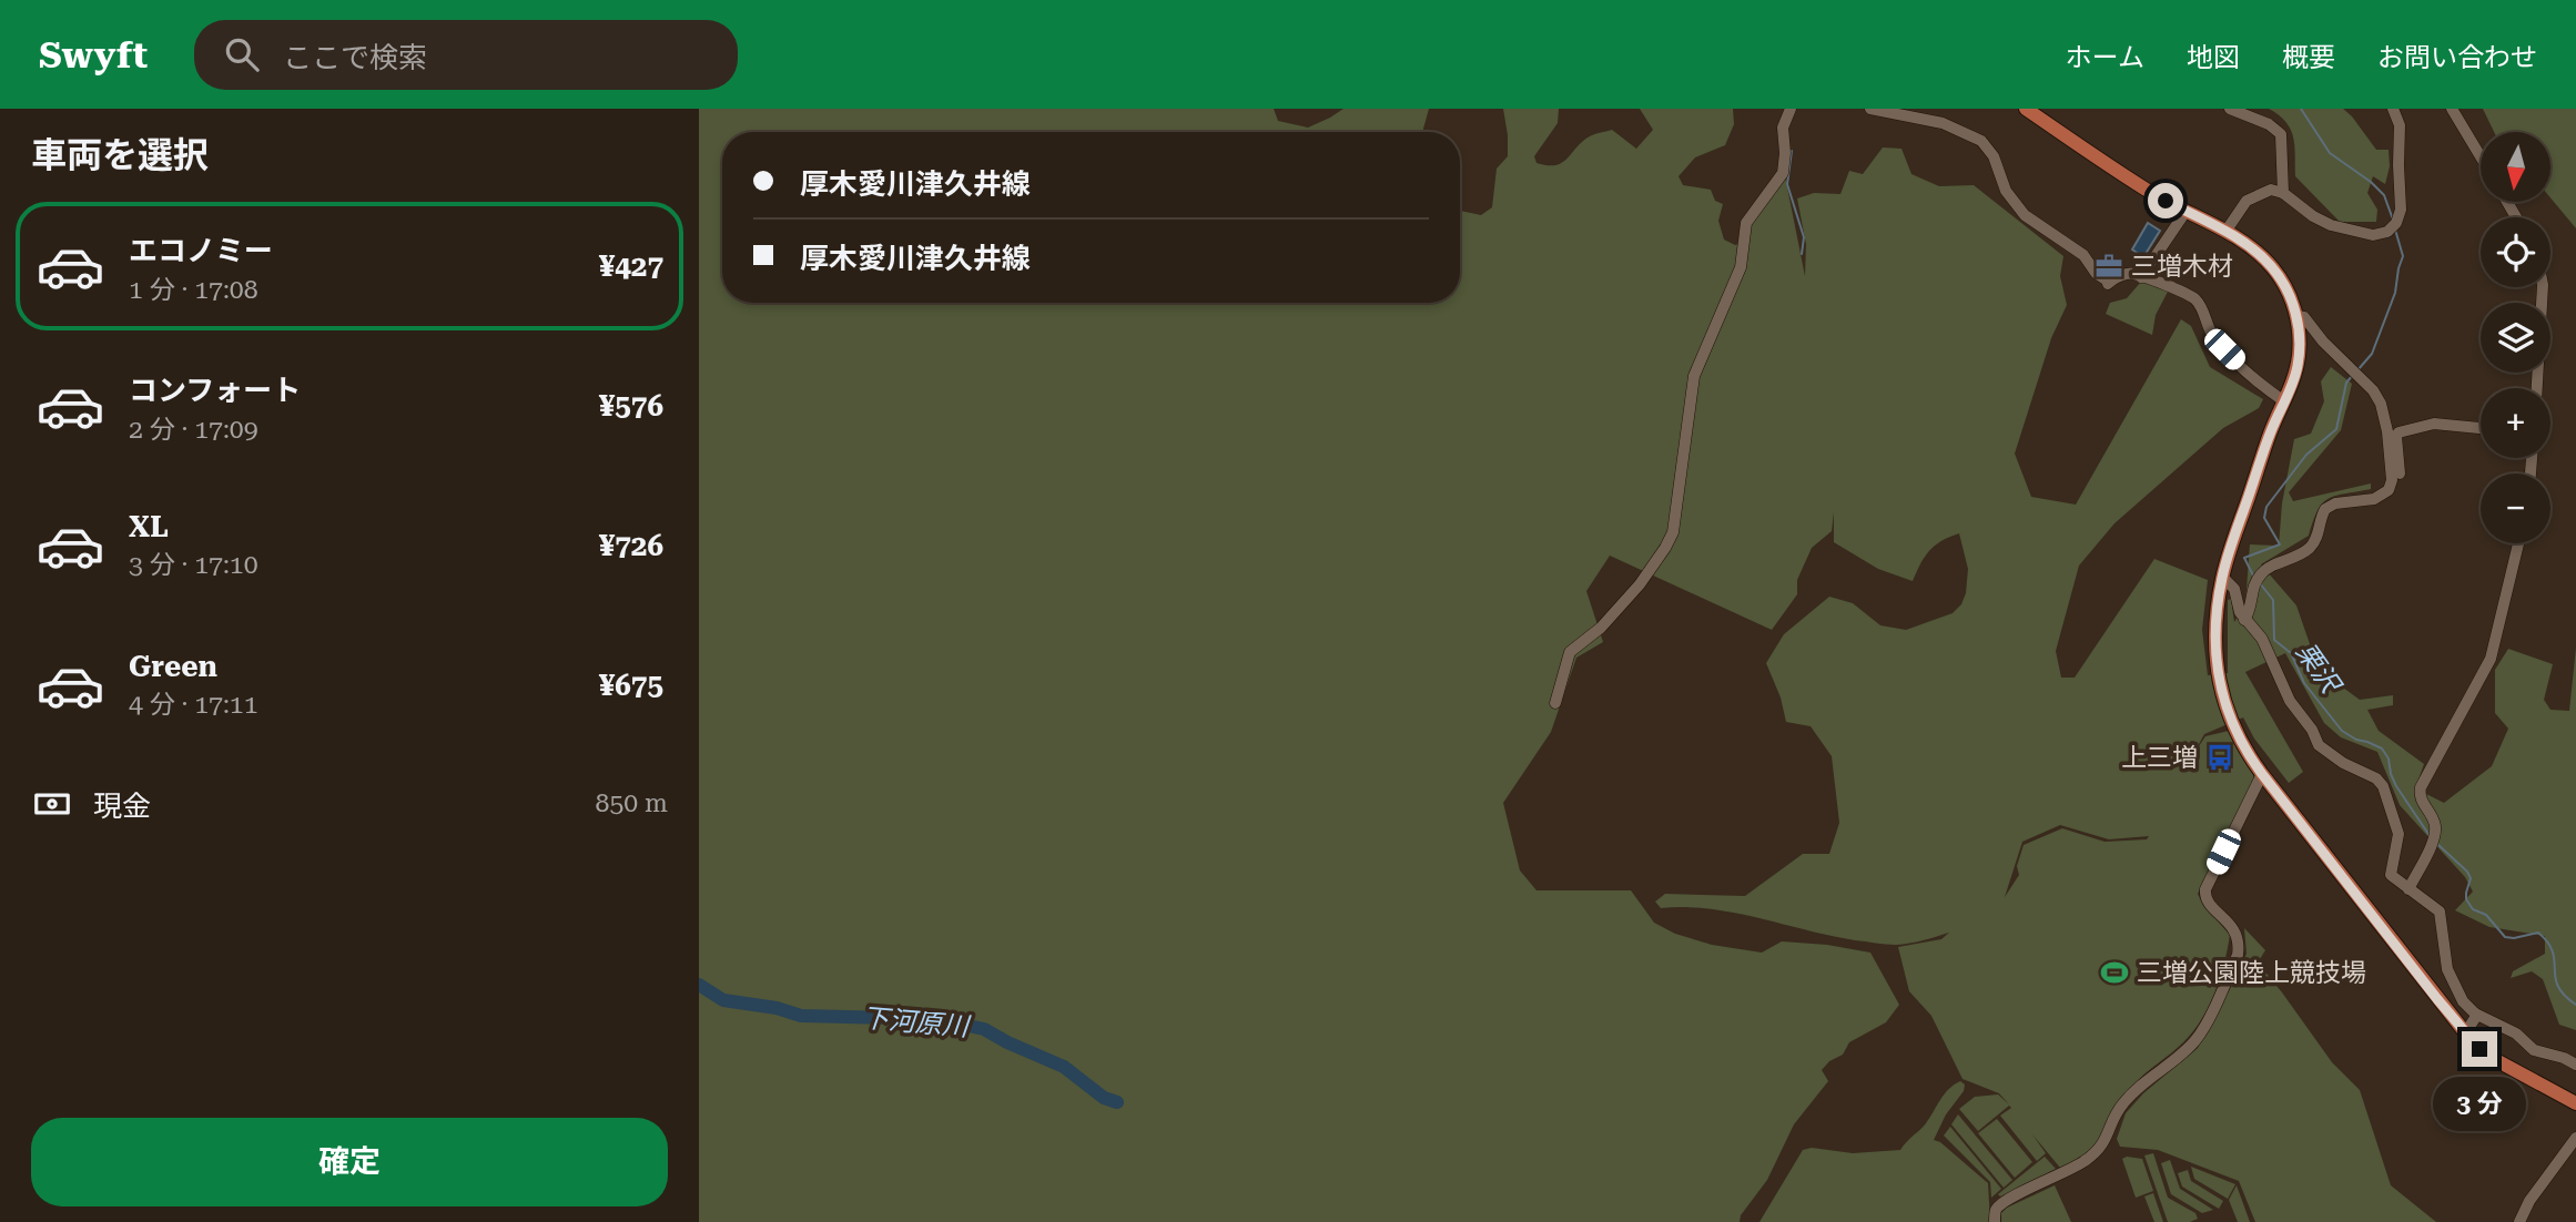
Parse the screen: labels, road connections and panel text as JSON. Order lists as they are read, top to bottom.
{
  "water": ["栗沢", "下河原川"],
  "places": {
    "office": ["三増木材"],
    "bus stop": ["上三増"],
    "sports": ["三増公園陸上競技場"]
  },
  "north": "bottom",
  "page": {
    "header": "Swyft",
    "search": "ここで検索",
    "nav": [
      "ホーム",
      "地図",
      "概要",
      "お問い合わせ"
    ],
    "heading": "車両を選択",
    "map_buttons": ["+", "−"],
    "banner": ["厚木愛川津久井線", "厚木愛川津久井線"],
    "list": [
      {
        "name": "エコノミー",
        "note": "1 分 · 17:08",
        "value": "¥427"
      },
      {
        "name": "コンフォート",
        "note": "2 分 · 17:09",
        "value": "¥576"
      },
      {
        "name": "XL",
        "note": "3 分 · 17:10",
        "value": "¥726"
      },
      {
        "name": "Green",
        "note": "4 分 · 17:11",
        "value": "¥675"
      }
    ],
    "pay": ["現金", "850 m"],
    "bubble": "3 分",
    "buttons": "確定"
  }
}
